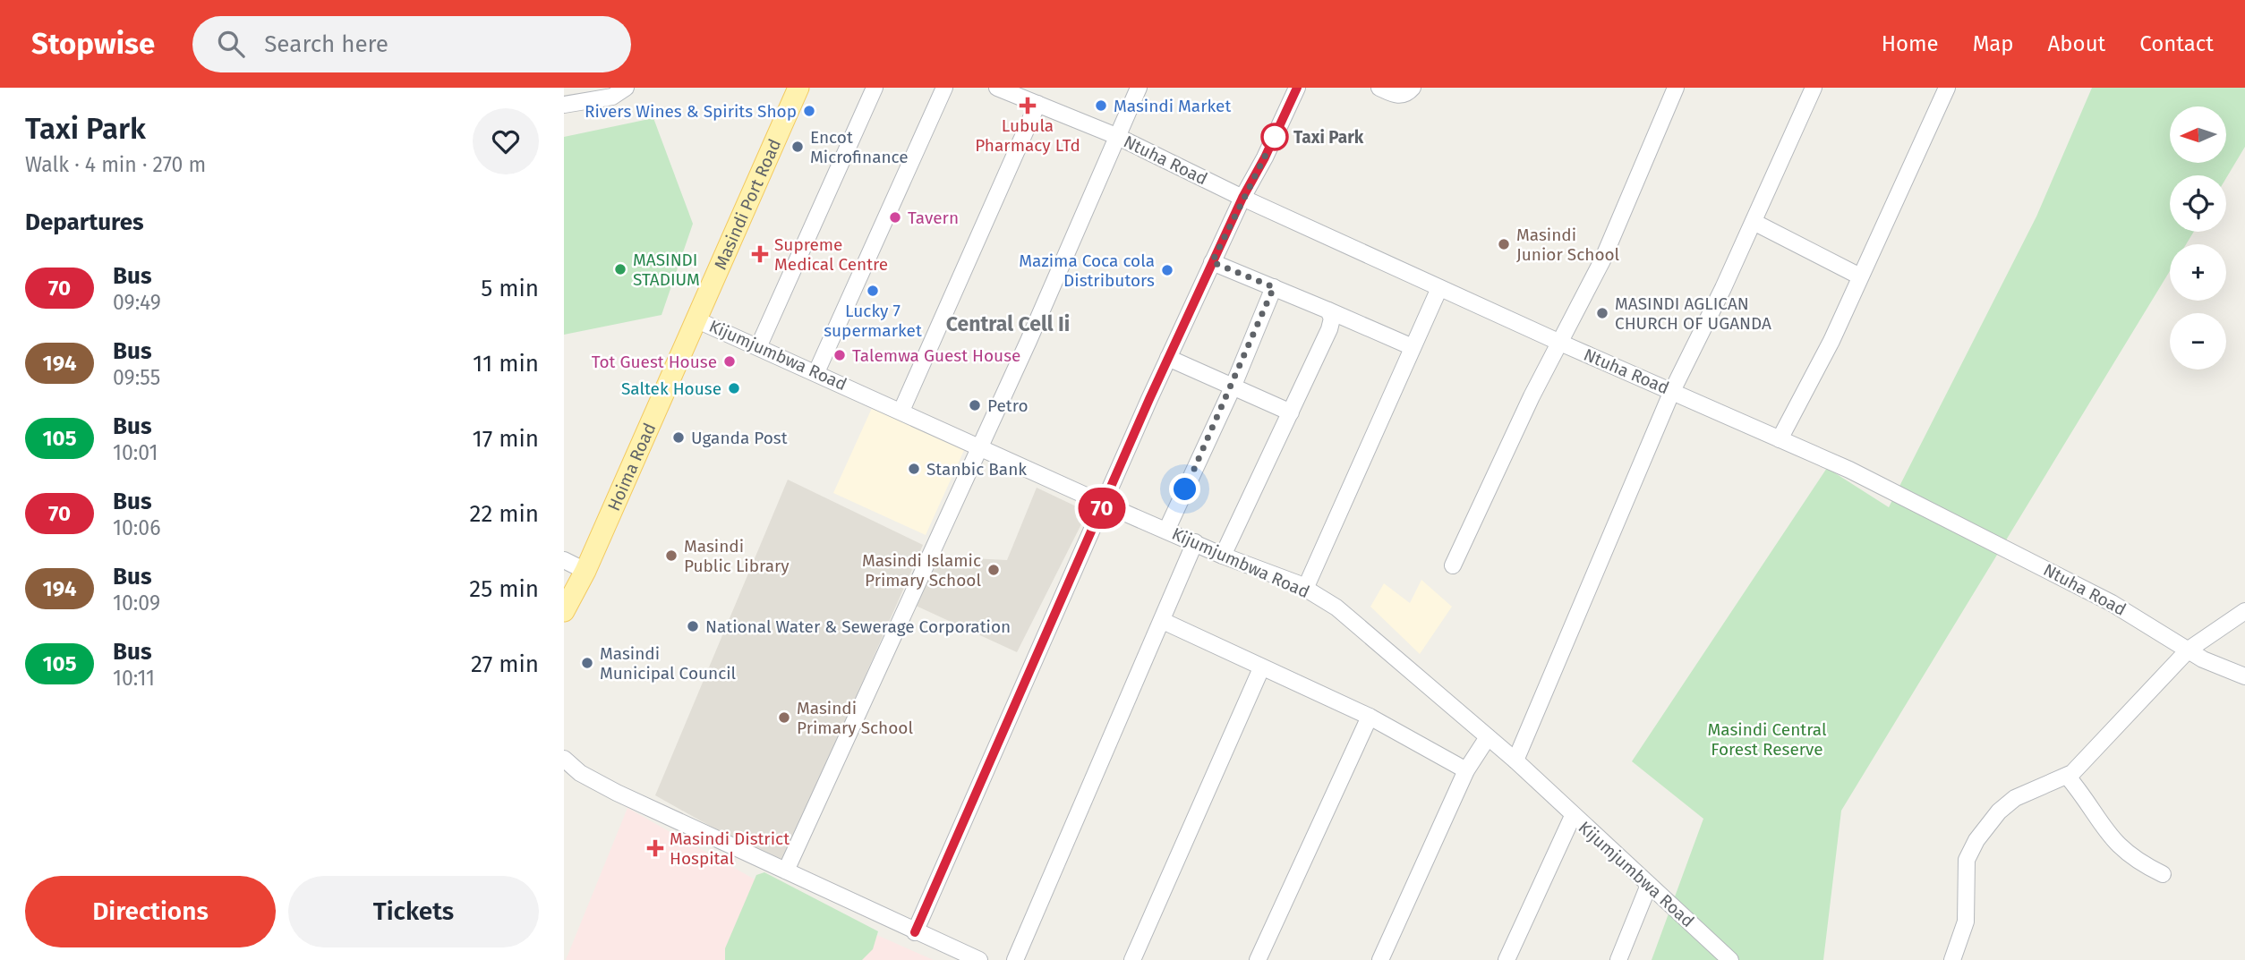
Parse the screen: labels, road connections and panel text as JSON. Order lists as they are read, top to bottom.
{
  "streets": {
    "main road": ["Masindi Port Road", "Hoima Road"],
    "street": ["Ntuha Road", "Kijumjumbwa Road"]
  },
  "crossings": [
    ["Masindi Port Road", "Kijumjumbwa Road"],
    ["Masindi Port Road", "Hoima Road"],
    ["Kijumjumbwa Road", "Hoima Road"]
  ],
  "districts": ["Central Cell Ii"],
  "parks": ["Masindi Central Forest Reserve"],
  "places": {
    "health": ["Lubula Pharmacy LTd", "Supreme Medical Centre", "Masindi District Hospital"],
    "other": [
      "Masindi Market",
      "Rivers Wines & Spirits Shop",
      "Taxi Park",
      "Encot Microfinance",
      "Tavern",
      "Masindi Junior School",
      "MASINDI STADIUM",
      "Mazima Coca cola Distributors",
      "Lucky 7 supermarket",
      "MASINDI AGLICAN CHURCH OF UGANDA",
      "Talemwa Guest House",
      "Tot Guest House",
      "Saltek House",
      "Petro",
      "Uganda Post",
      "Stanbic Bank",
      "Masindi Public Library",
      "Masindi Islamic Primary School",
      "National Water & Sewerage Corporation",
      "Masindi Municipal Council",
      "Masindi Primary School"
    ]
  },
  "lines": ["bus line 70"],
  "north": "left",
  "page": {
    "header": "Stopwise",
    "search": "Search here",
    "nav": [
      "Home",
      "Map",
      "About",
      "Contact"
    ],
    "heading": [
      ["Taxi Park", "Walk · 4 min · 270 m"],
      "Departures"
    ],
    "on_map": "70",
    "map_buttons": ["+", "−"],
    "list": [
      {
        "mark": "70",
        "name": "Bus",
        "note": "09:49",
        "value": "5 min"
      },
      {
        "mark": "194",
        "name": "Bus",
        "note": "09:55",
        "value": "11 min"
      },
      {
        "mark": "105",
        "name": "Bus",
        "note": "10:01",
        "value": "17 min"
      },
      {
        "mark": "70",
        "name": "Bus",
        "note": "10:06",
        "value": "22 min"
      },
      {
        "mark": "194",
        "name": "Bus",
        "note": "10:09",
        "value": "25 min"
      },
      {
        "mark": "105",
        "name": "Bus",
        "note": "10:11",
        "value": "27 min"
      }
    ],
    "buttons": ["Directions", "Tickets"]
  }
}
